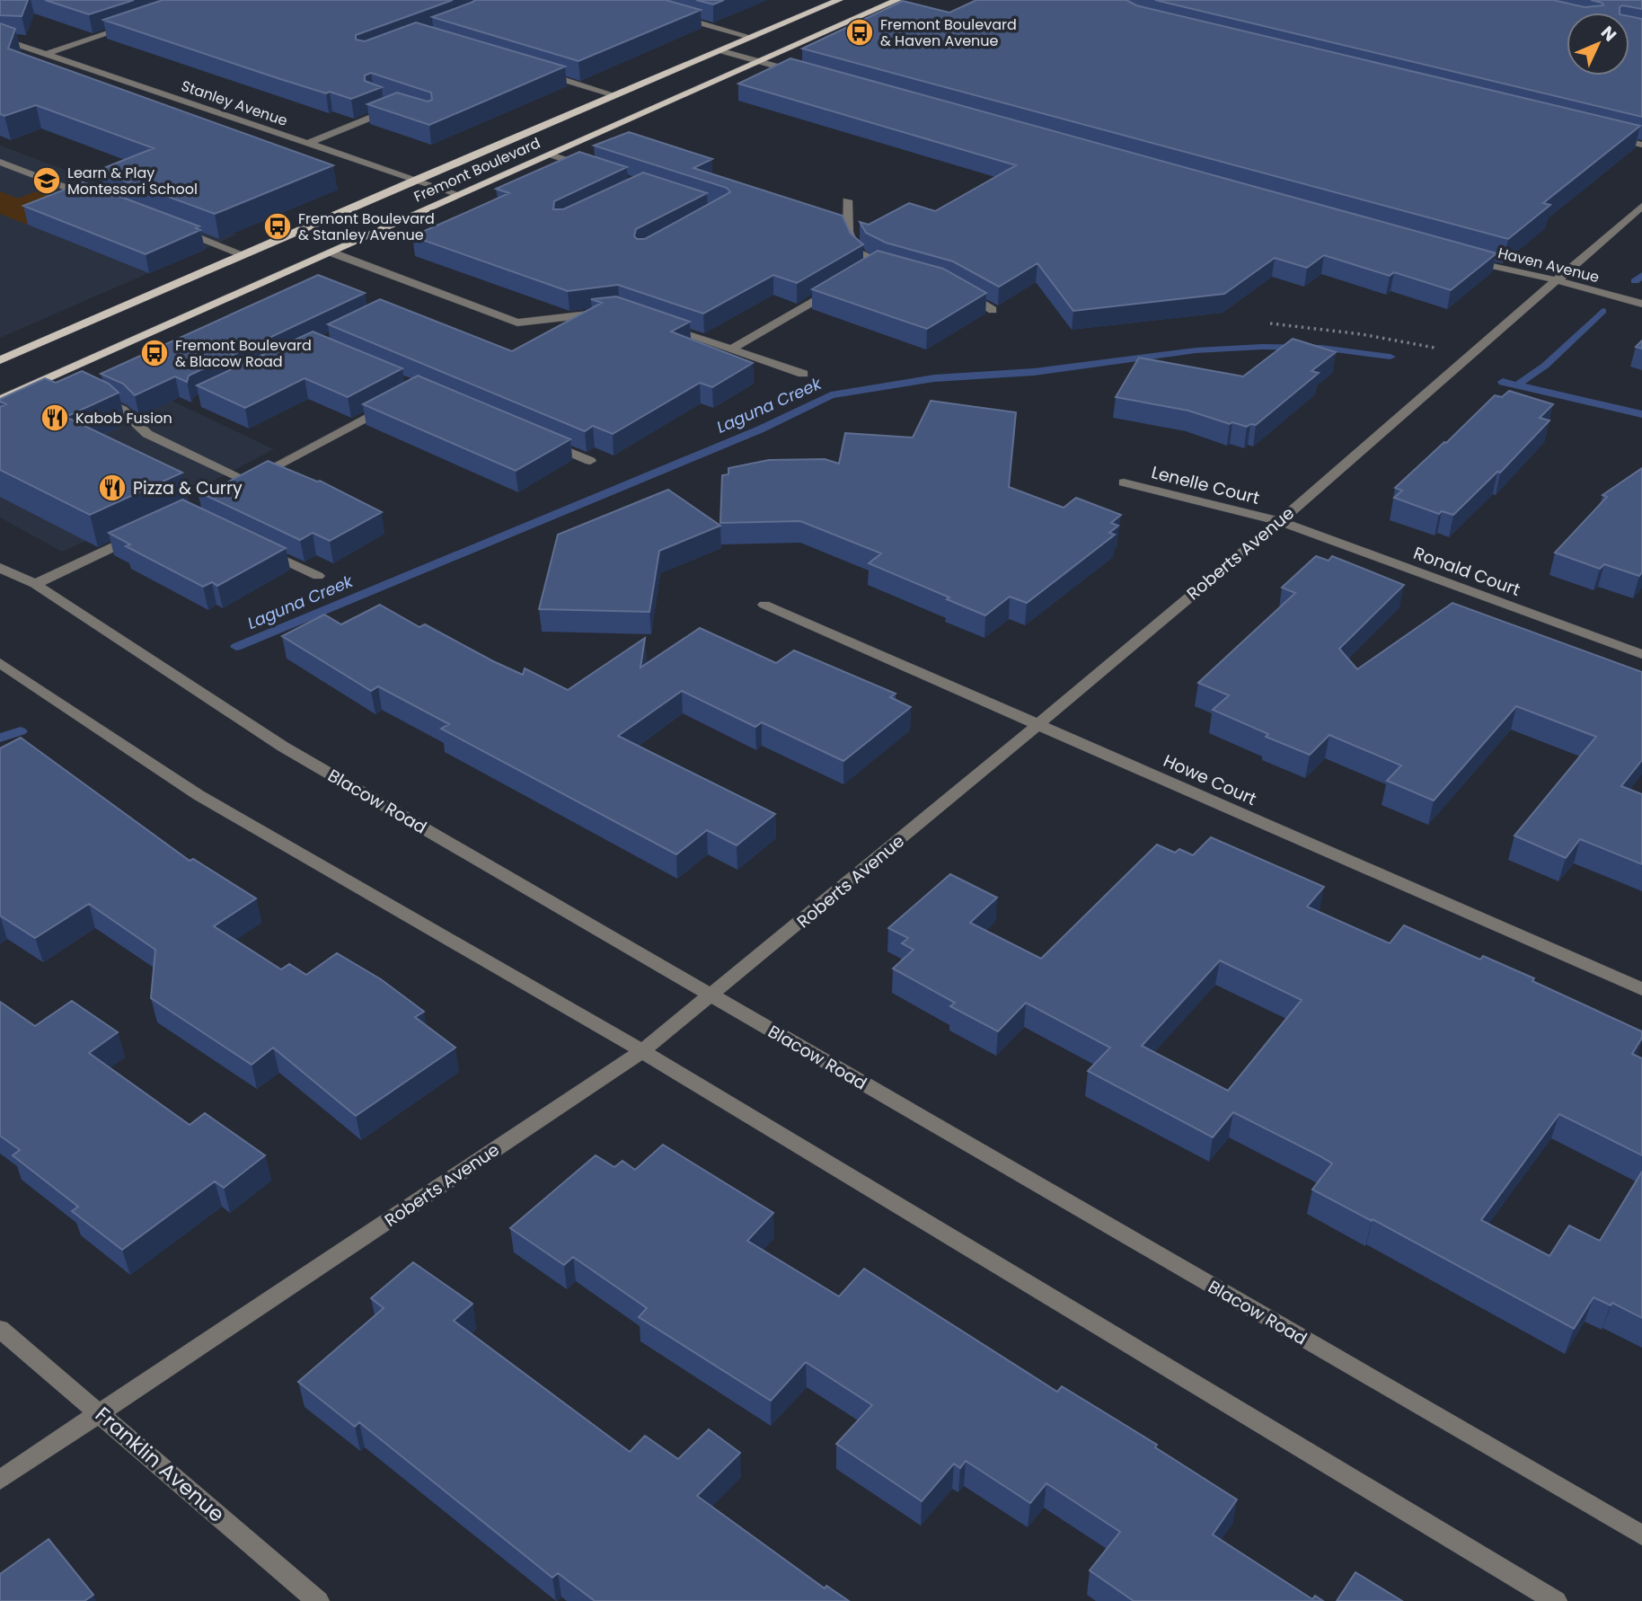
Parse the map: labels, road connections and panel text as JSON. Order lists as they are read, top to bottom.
{
  "streets": {
    "main road": ["Fremont Boulevard"],
    "street": [
      "Stanley Avenue",
      "Haven Avenue",
      "Lenelle Court",
      "Roberts Avenue",
      "Ronald Court",
      "Howe Court",
      "Blacow Road",
      "Franklin Avenue"
    ]
  },
  "crossings": [
    ["Stanley Avenue", "Fremont Boulevard"],
    ["Haven Avenue", "Roberts Avenue"],
    ["Lenelle Court", "Roberts Avenue"],
    ["Lenelle Court", "Ronald Court"],
    ["Roberts Avenue", "Ronald Court"],
    ["Roberts Avenue", "Howe Court"],
    ["Roberts Avenue", "Blacow Road"],
    ["Roberts Avenue", "Franklin Avenue"]
  ],
  "water": ["Laguna Creek"],
  "places": {
    "bus stop": ["Fremont Boulevard & Haven Avenue", "Fremont Boulevard & Stanley Avenue", "Fremont Boulevard & Blacow Road"],
    "school or university": ["Learn & Play Montessori School"],
    "restaurant": ["Kabob Fusion", "Pizza & Curry"]
  },
  "north": "top right"
}
